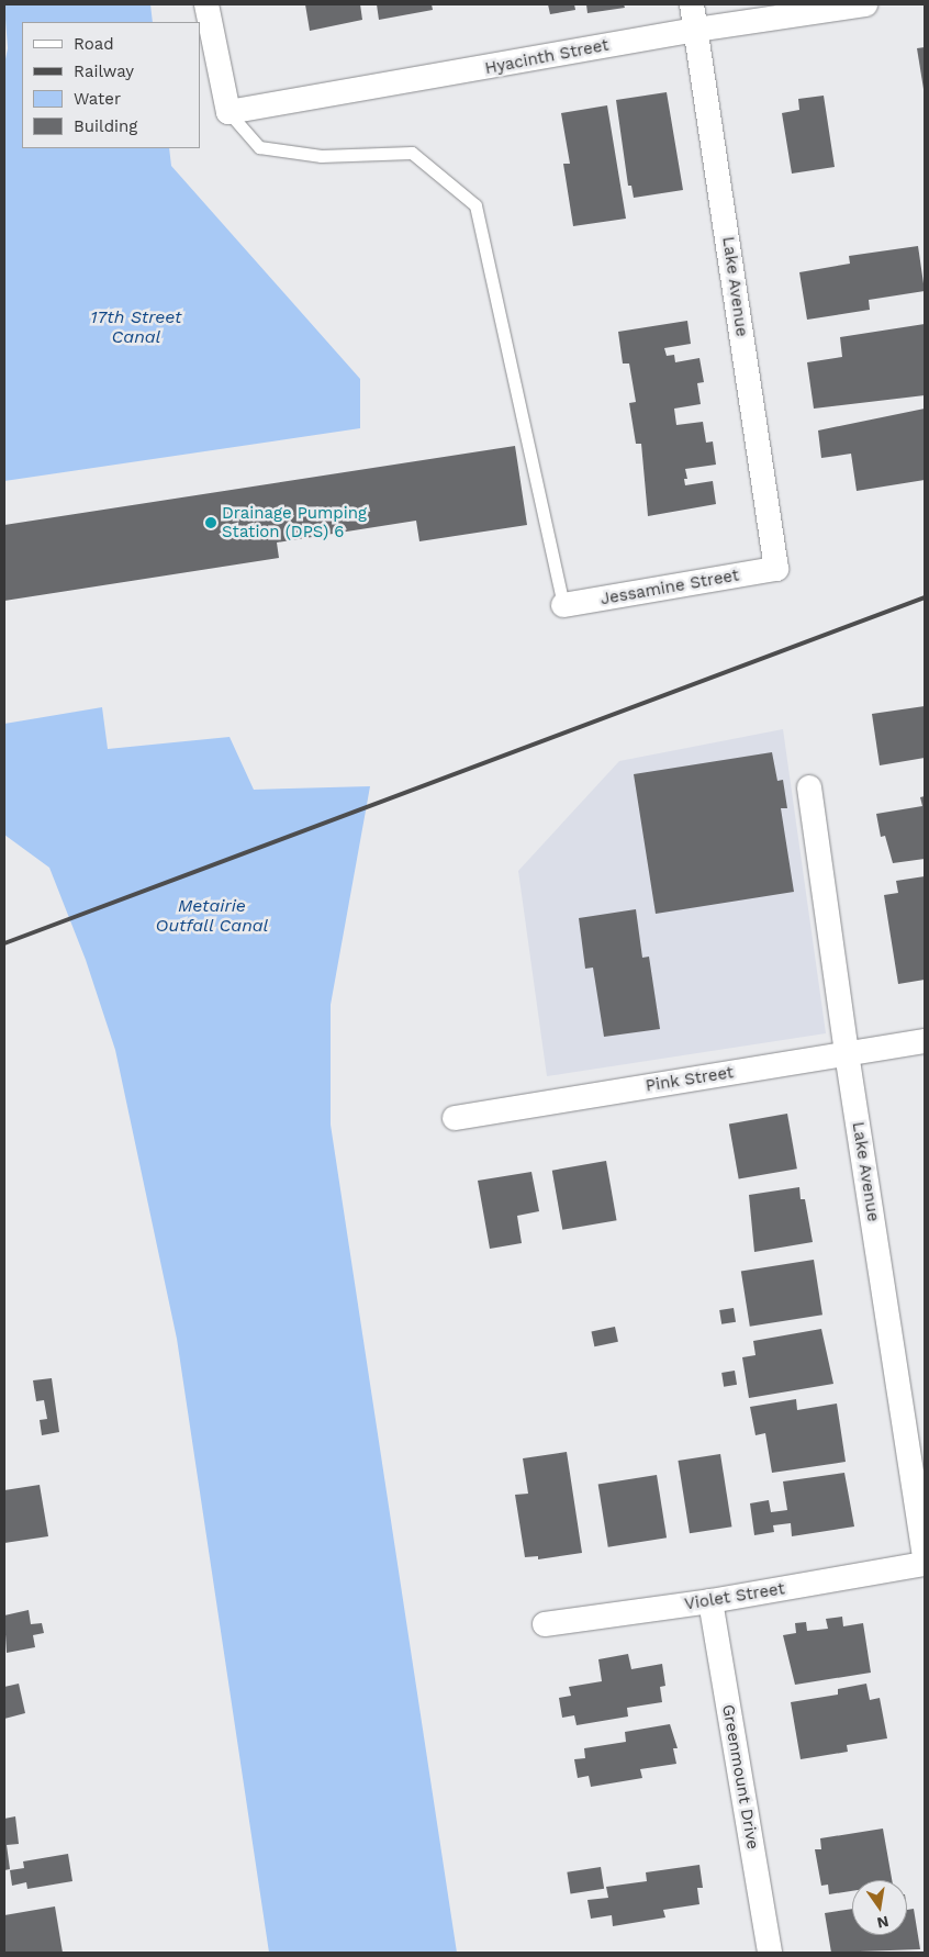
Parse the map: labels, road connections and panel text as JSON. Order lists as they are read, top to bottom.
{
  "streets": {
    "street": [
      "Hyacinth Street",
      "Lake Avenue",
      "Jessamine Street",
      "Pink Street",
      "Violet Street",
      "Greenmount Drive"
    ]
  },
  "crossings": [
    ["Hyacinth Street", "Lake Avenue"],
    ["Lake Avenue", "Jessamine Street"],
    ["Lake Avenue", "Pink Street"],
    ["Violet Street", "Greenmount Drive"]
  ],
  "water": ["17th Street Canal", "Metairie Outfall Canal"],
  "places": ["Drainage Pumping Station (DPS) 6"],
  "legend": [
    "Road",
    "Railway",
    "Water",
    "Building"
  ],
  "north": "bottom"
}
